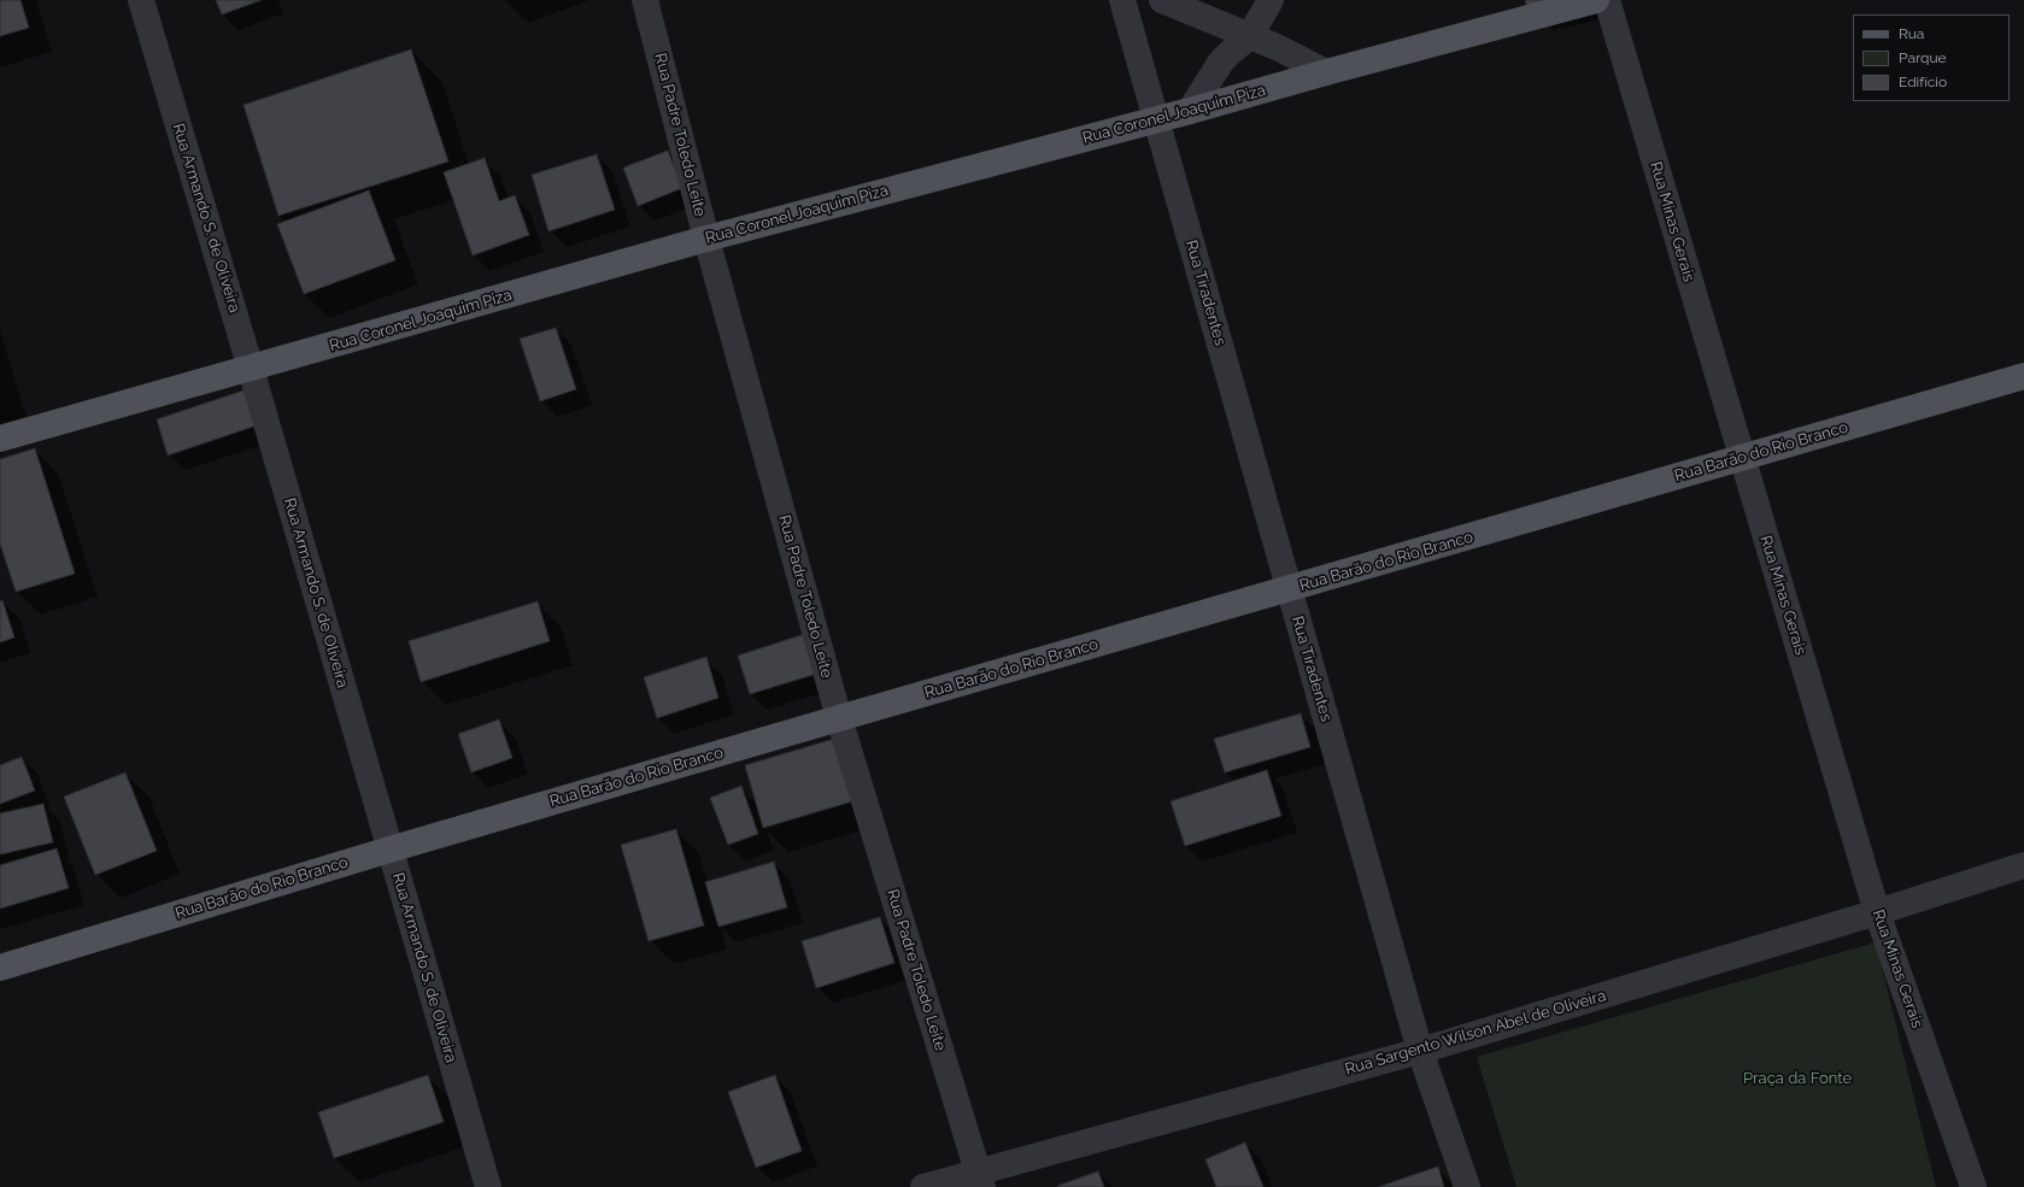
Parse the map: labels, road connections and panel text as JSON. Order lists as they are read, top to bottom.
{
  "streets": {
    "main road": ["Rua Coronel Joaquim Piza", "Rua Barão do Rio Branco"],
    "street": [
      "Rua Padre Toledo Leite",
      "Rua Armando S. de Oliveira",
      "Rua Minas Gerais",
      "Rua Tiradentes",
      "Rua Sargento Wilson Abel de Oliveira"
    ]
  },
  "crossings": [
    ["Rua Coronel Joaquim Piza", "Rua Padre Toledo Leite"],
    ["Rua Coronel Joaquim Piza", "Rua Armando S. de Oliveira"],
    ["Rua Coronel Joaquim Piza", "Rua Tiradentes"],
    ["Rua Padre Toledo Leite", "Rua Barão do Rio Branco"],
    ["Rua Padre Toledo Leite", "Rua Sargento Wilson Abel de Oliveira"],
    ["Rua Armando S. de Oliveira", "Rua Barão do Rio Branco"],
    ["Rua Minas Gerais", "Rua Barão do Rio Branco"],
    ["Rua Minas Gerais", "Rua Sargento Wilson Abel de Oliveira"],
    ["Rua Tiradentes", "Rua Barão do Rio Branco"],
    ["Rua Tiradentes", "Rua Sargento Wilson Abel de Oliveira"]
  ],
  "parks": ["Praça da Fonte"],
  "legend": ["Rua", "Parque", "Edifício"]
}
